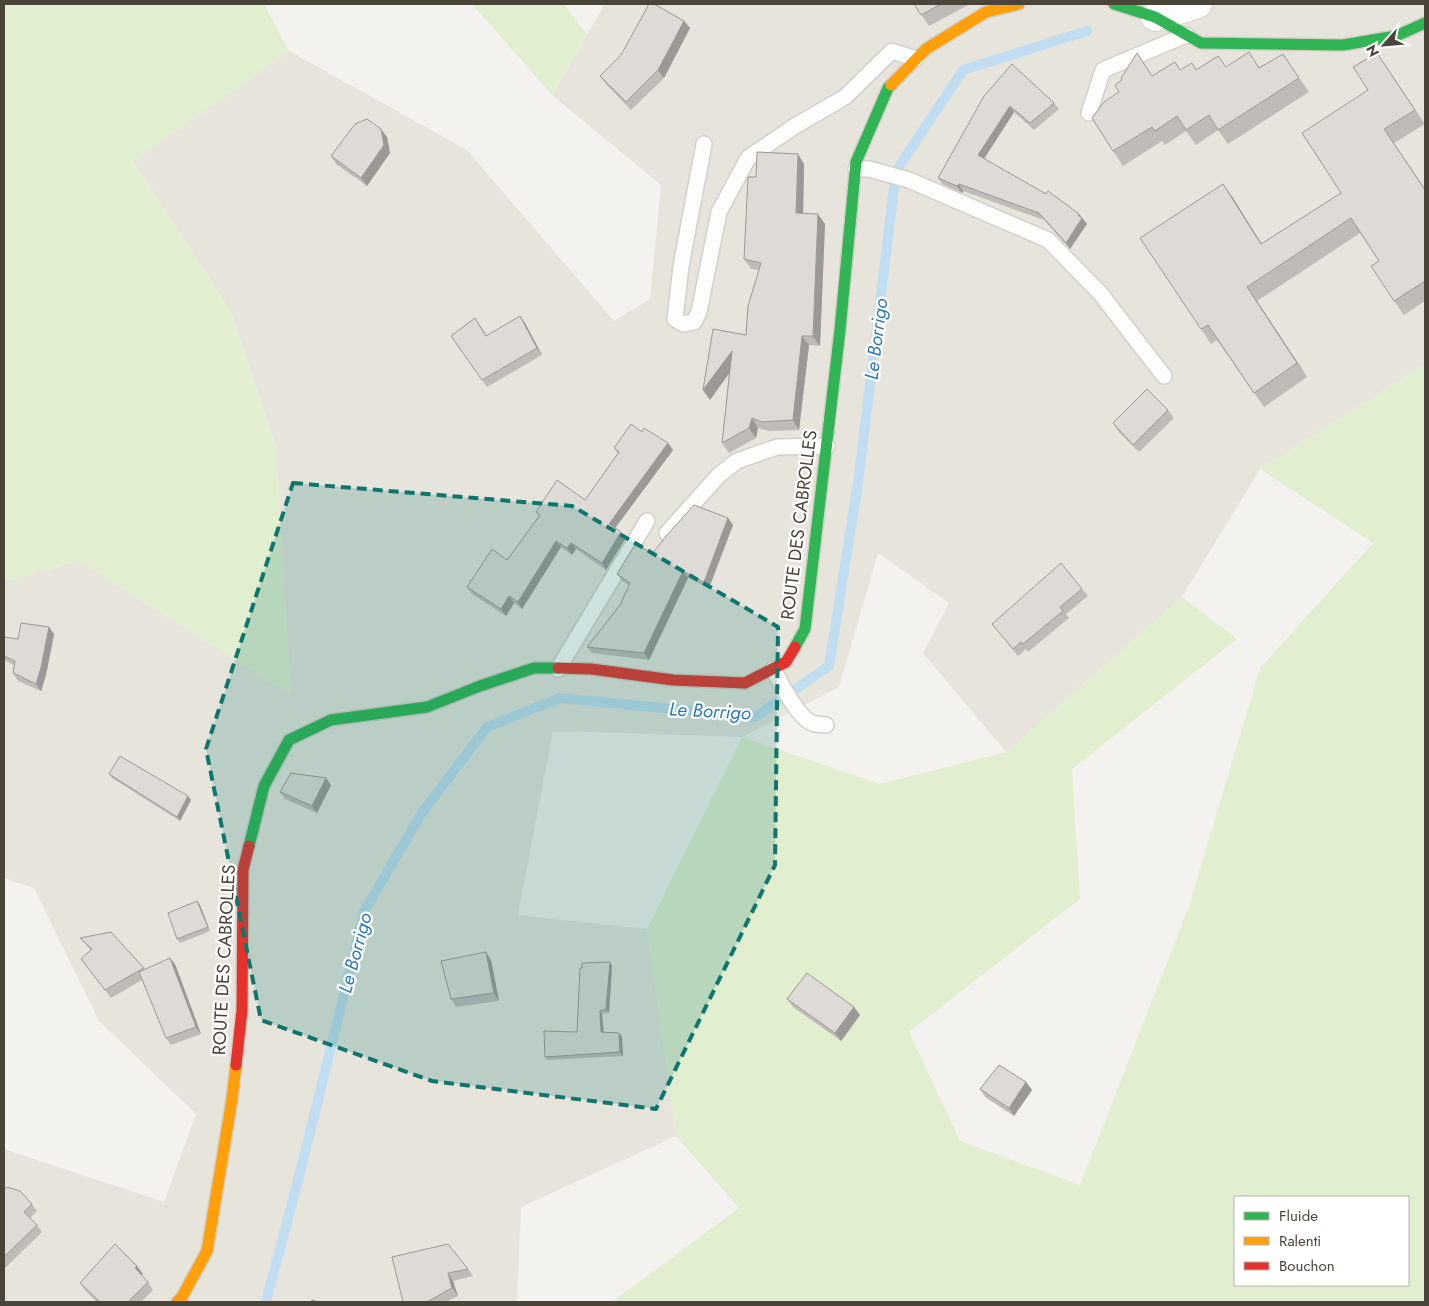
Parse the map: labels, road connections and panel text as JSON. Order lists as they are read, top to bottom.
{
  "streets": {
    "street": ["ROUTE DES CABROLLES"]
  },
  "water": ["Le Borrigo"],
  "legend": ["Fluide", "Ralenti", "Bouchon"],
  "north": "bottom left"
}
